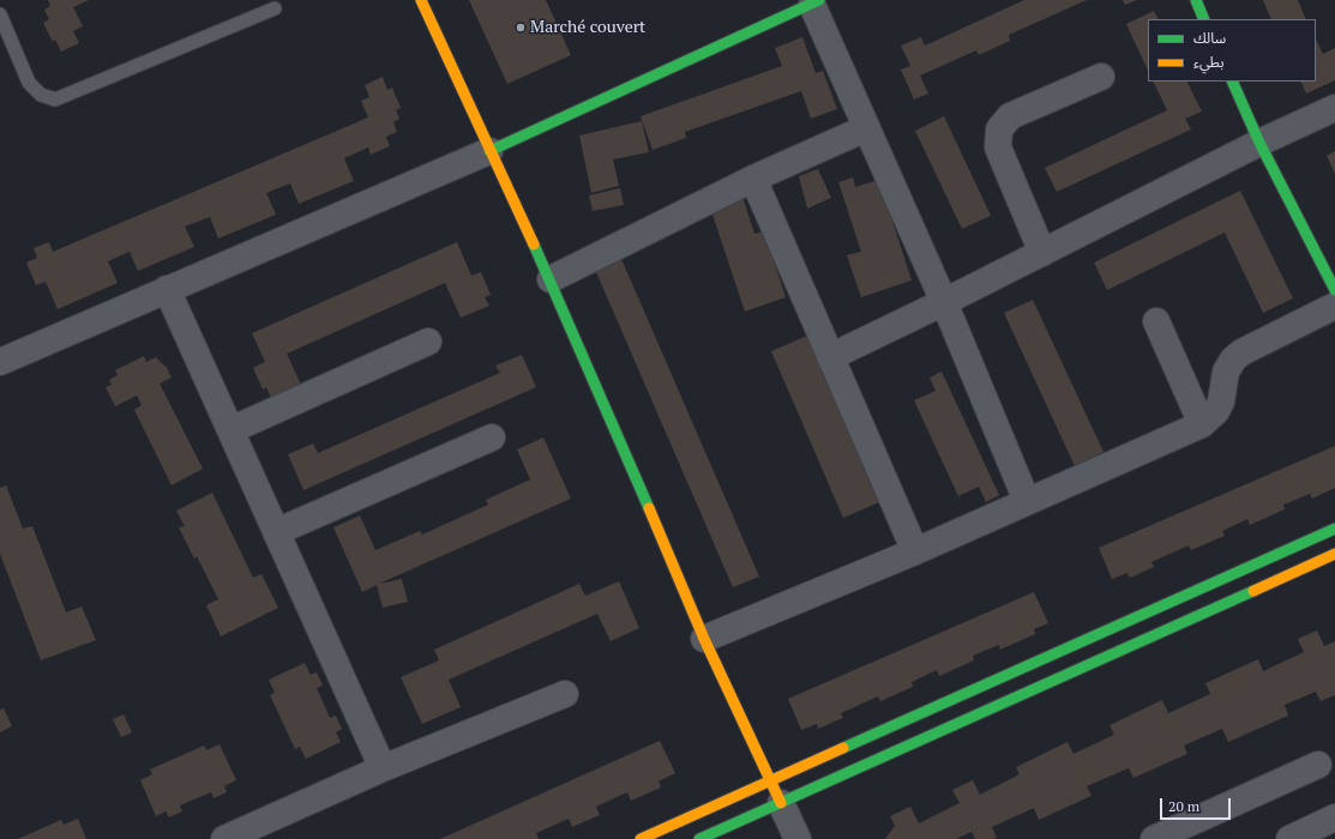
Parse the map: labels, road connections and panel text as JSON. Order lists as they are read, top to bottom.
{
  "places": ["Marché couvert"],
  "legend": ["سالك", "بطيء"],
  "scale_bar": "20 m"
}
